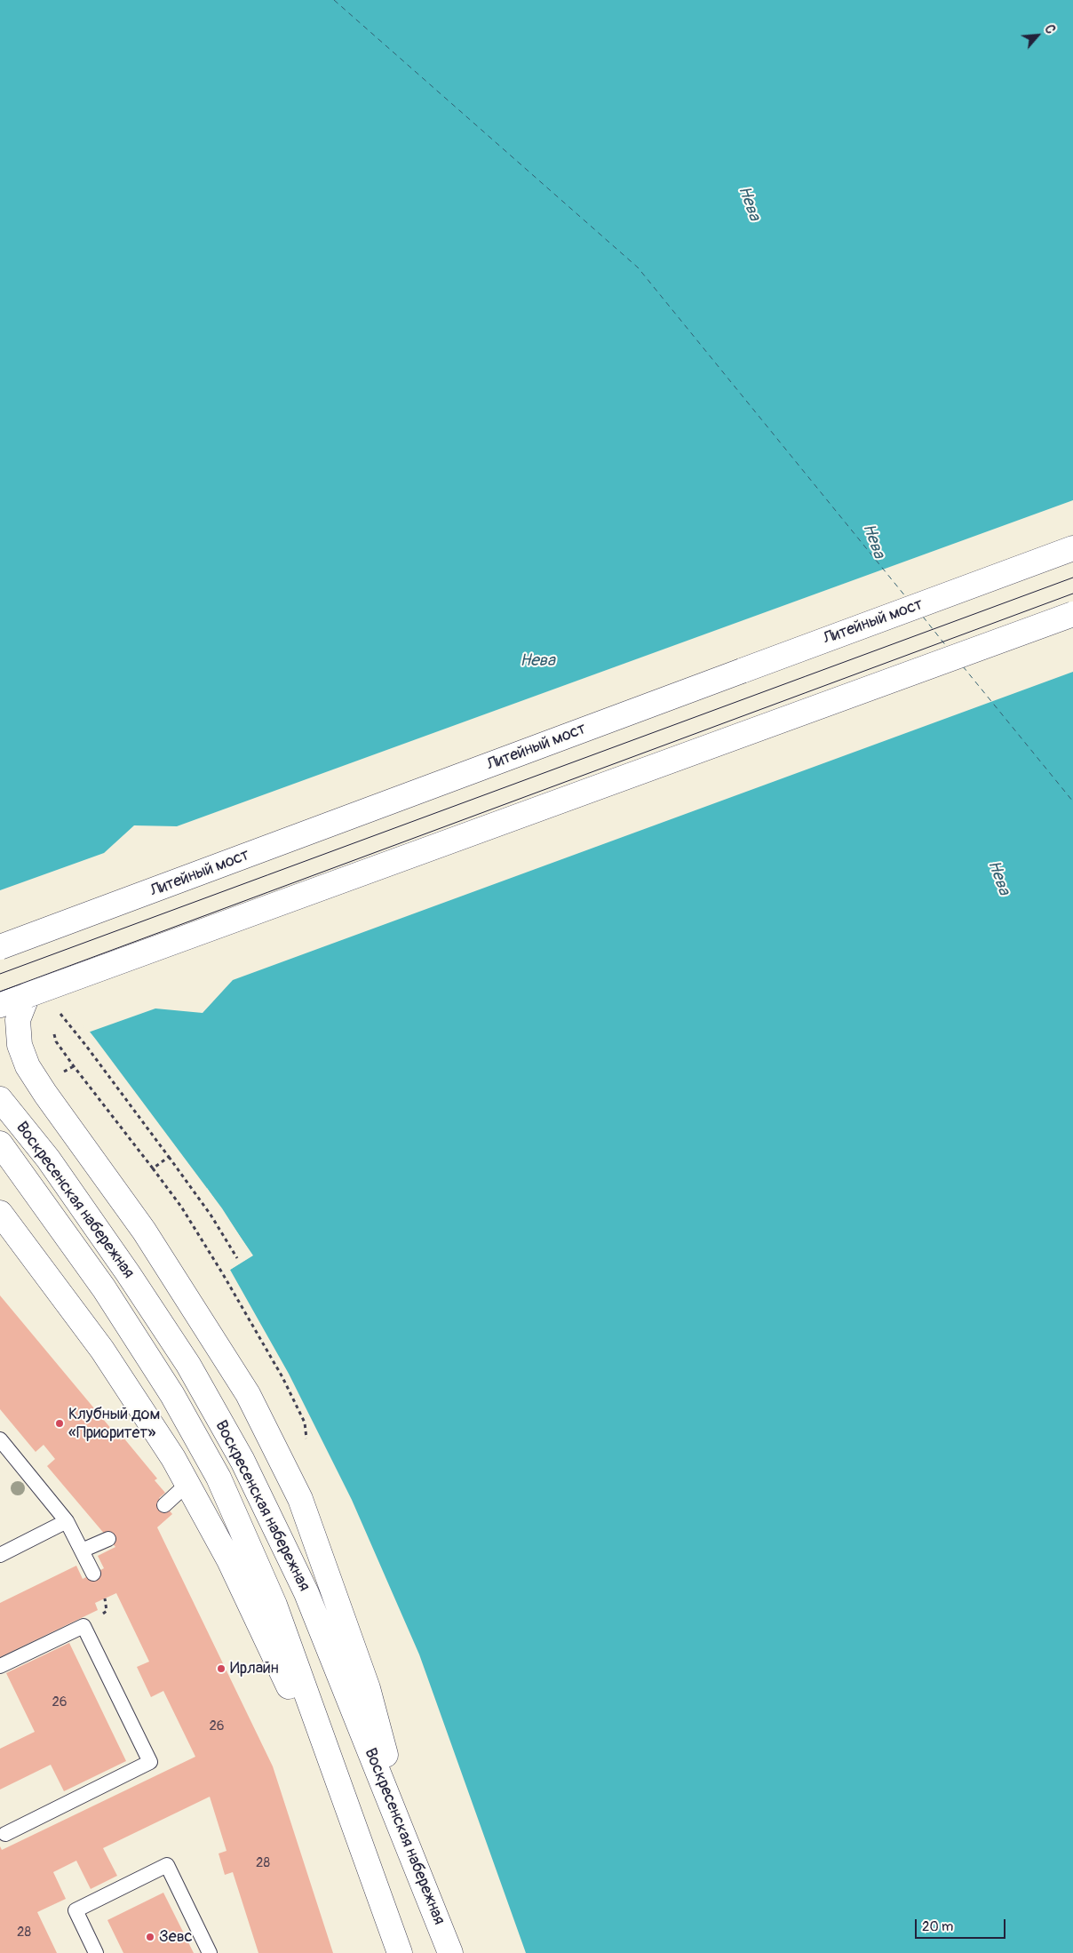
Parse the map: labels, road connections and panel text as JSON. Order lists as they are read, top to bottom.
{
  "streets": {
    "main road": ["Литейный мост", "Воскресенская набережная"]
  },
  "water": ["Нева"],
  "places": ["Клубный дом «Приоритет»", "Ирлайн", "Зевс"],
  "house_numbers": [
    "26",
    "26",
    "28",
    "28"
  ],
  "scale_bar": "20 m",
  "north": "top right"
}
